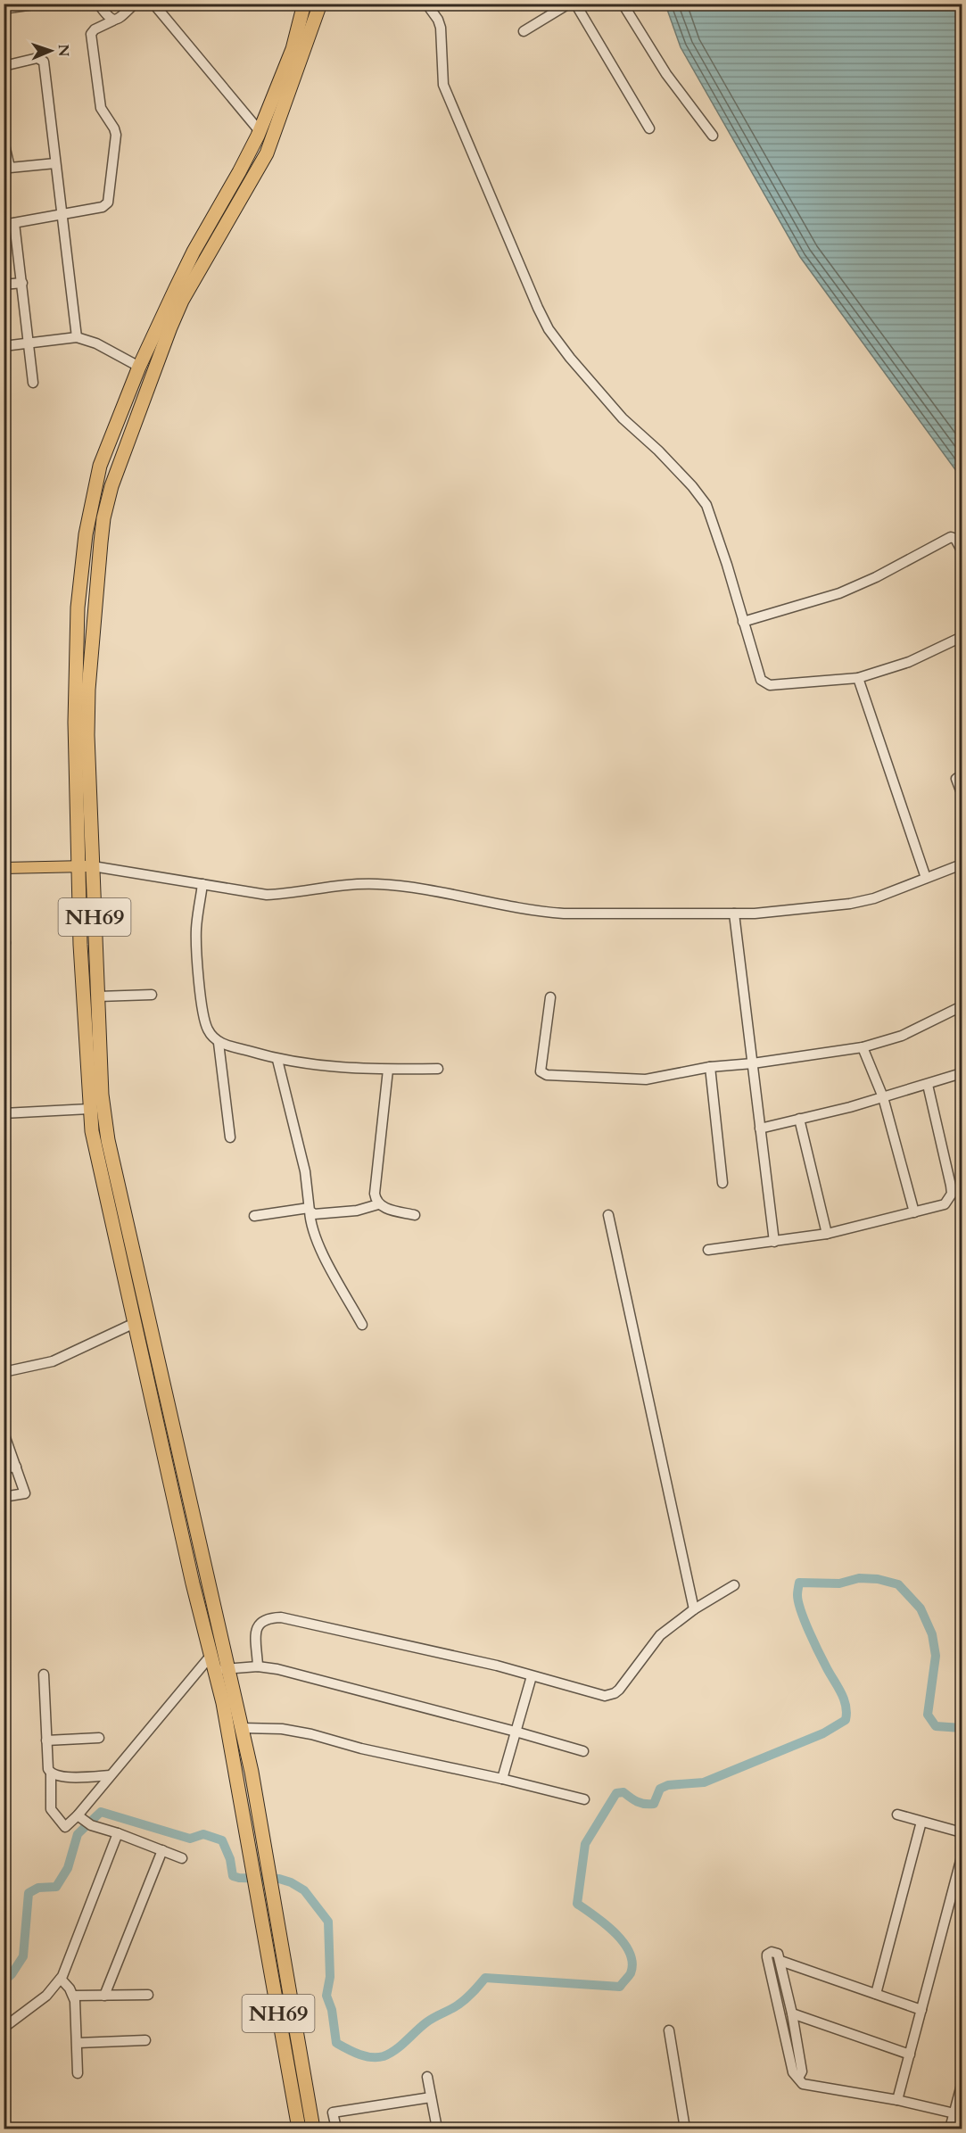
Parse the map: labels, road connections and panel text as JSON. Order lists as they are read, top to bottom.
{
  "streets": {
    "highway": ["NH69"]
  },
  "north": "right"
}
